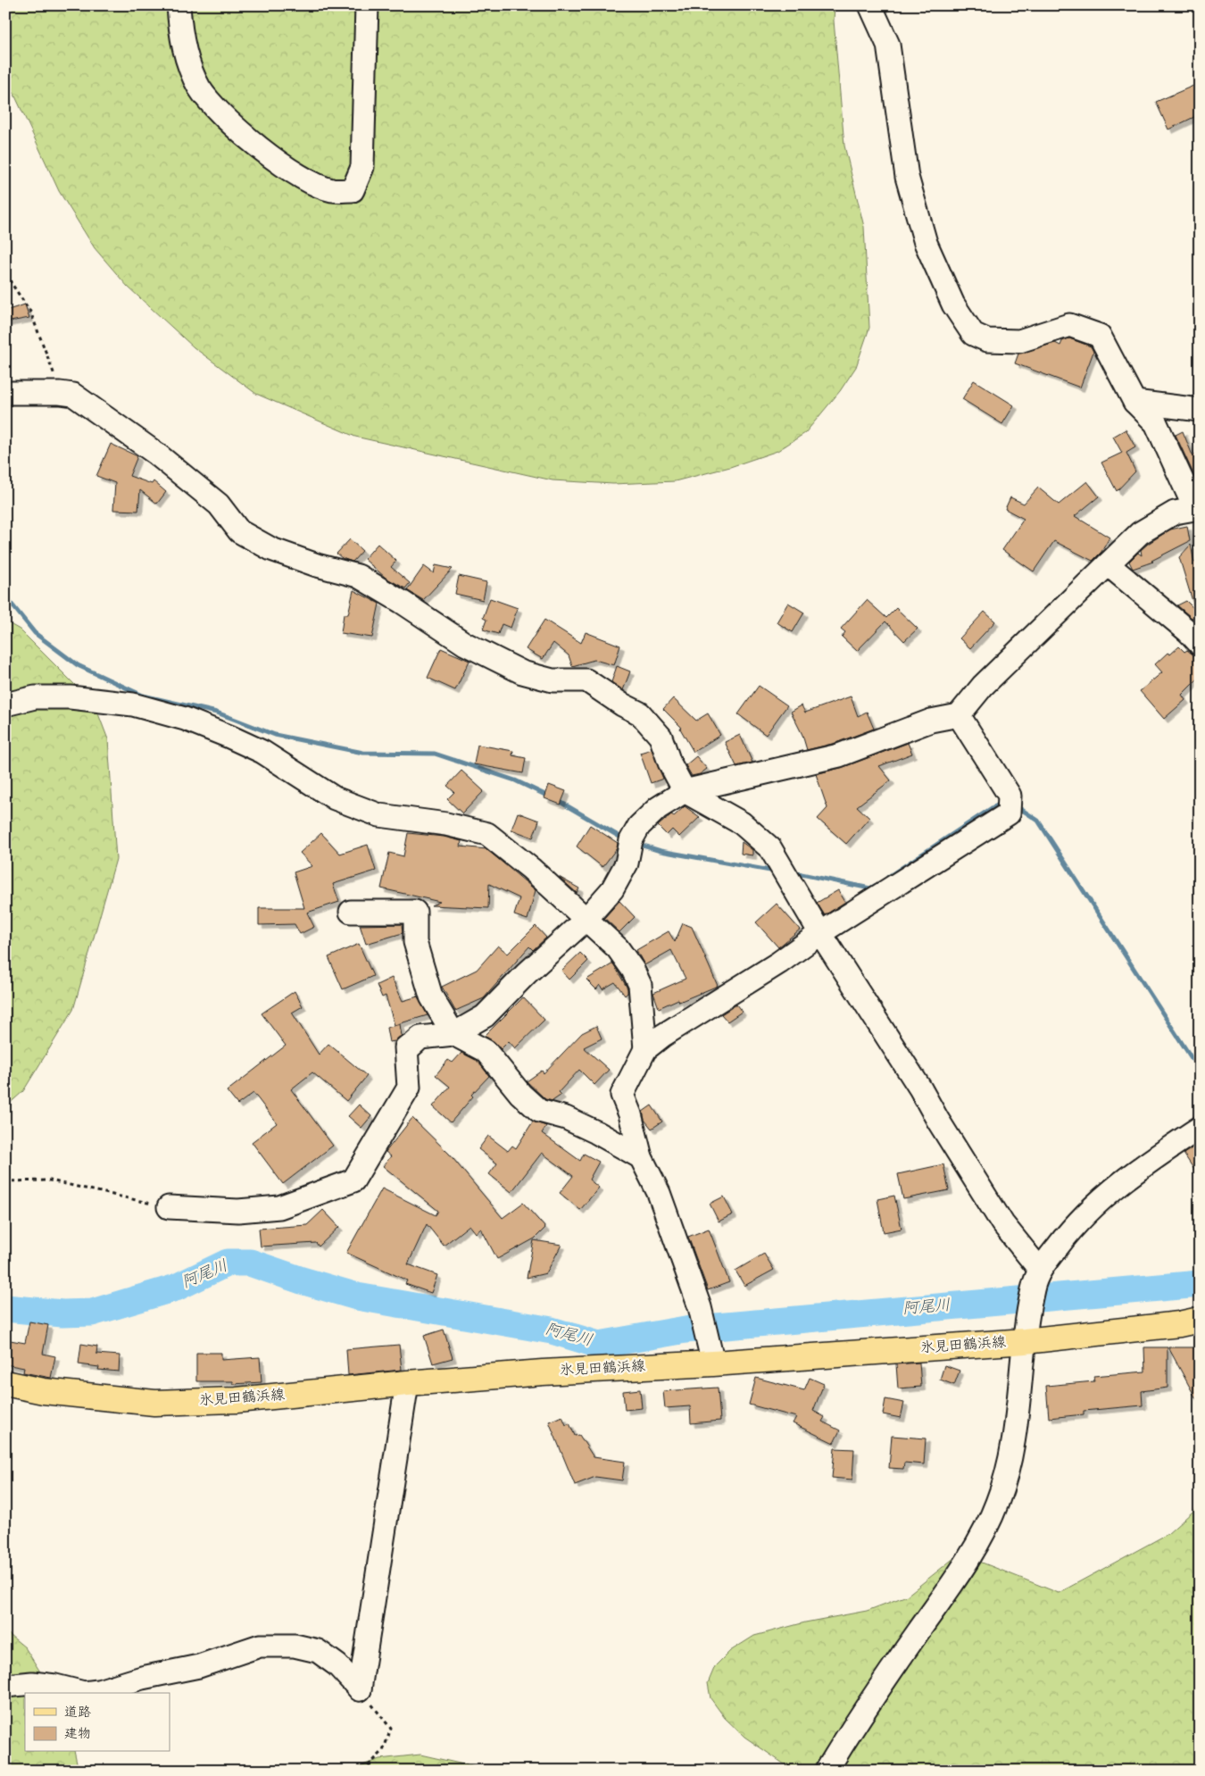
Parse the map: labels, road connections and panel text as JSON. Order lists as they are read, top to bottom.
{
  "streets": {
    "main road": ["氷見田鶴浜線"]
  },
  "water": ["阿尾川"],
  "legend": ["道路", "建物"]
}
